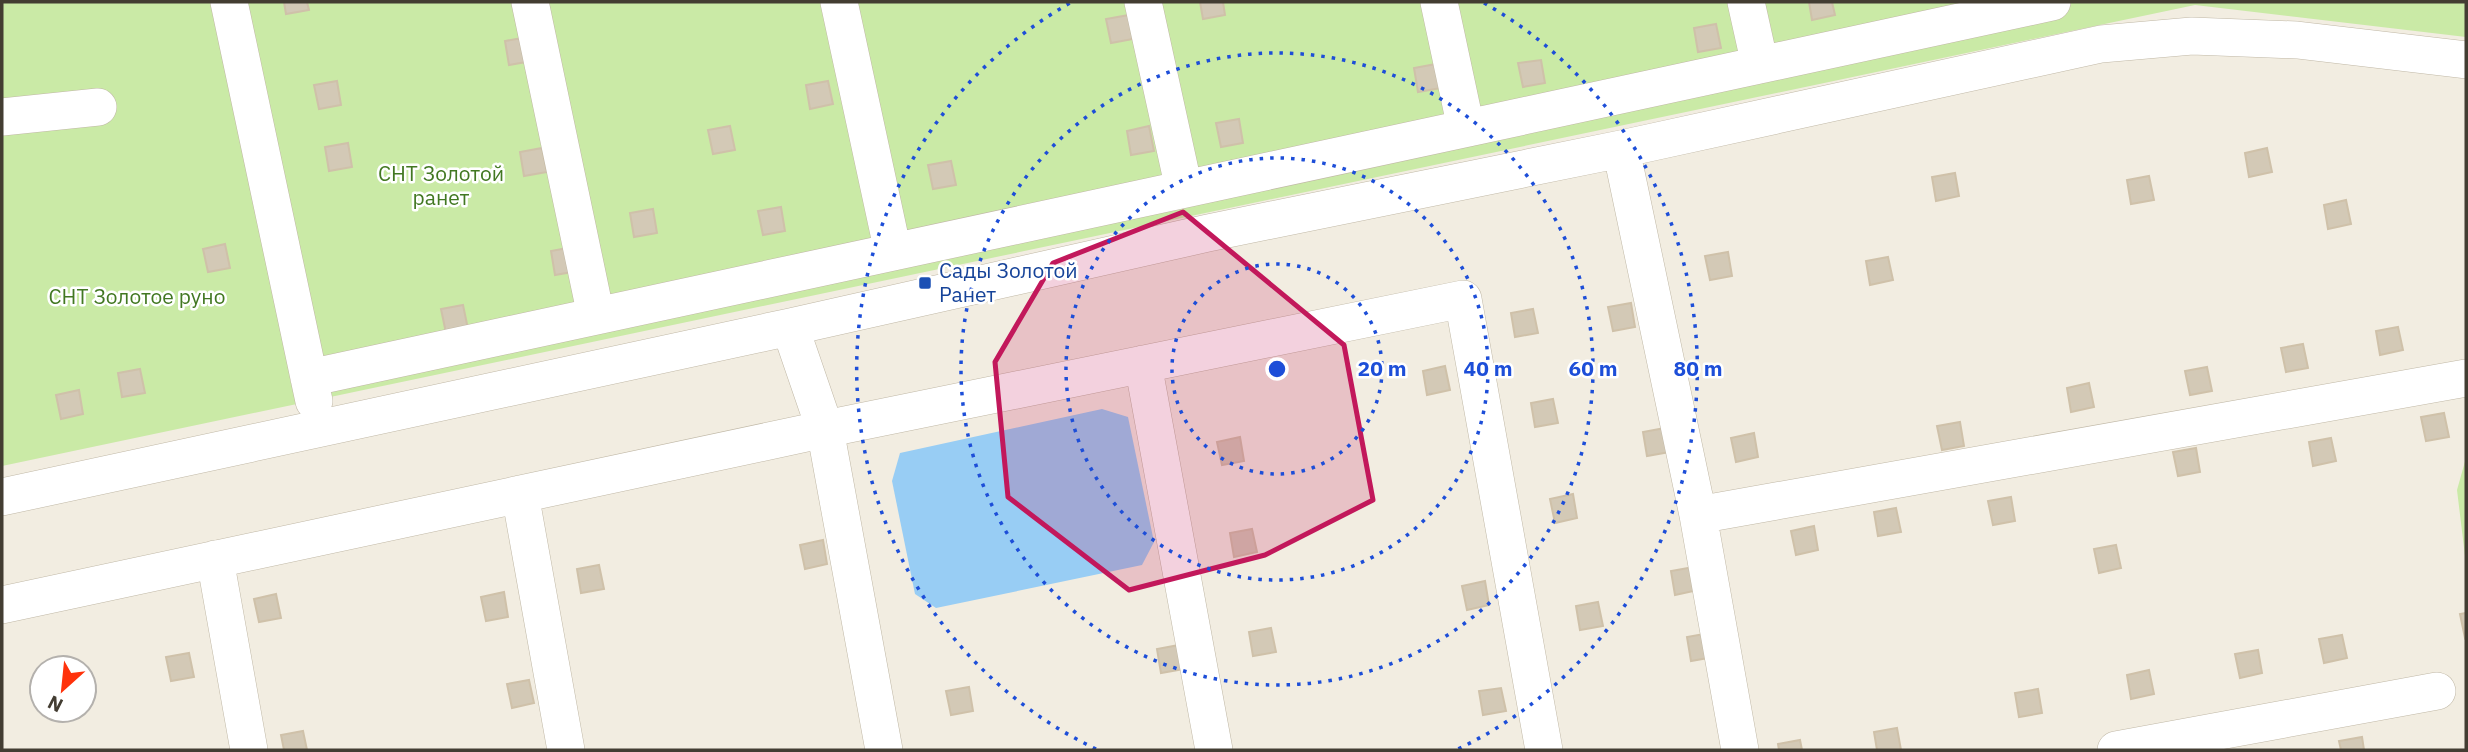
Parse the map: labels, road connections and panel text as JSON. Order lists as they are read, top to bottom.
{
  "parks": ["СНТ Золотой ранет", "СНТ Золотое руно"],
  "places": {
    "transit": ["Сады Золотой Ранет"]
  },
  "north": "bottom left",
  "rings": [
    "20 m",
    "40 m",
    "60 m",
    "80 m"
  ]
}
